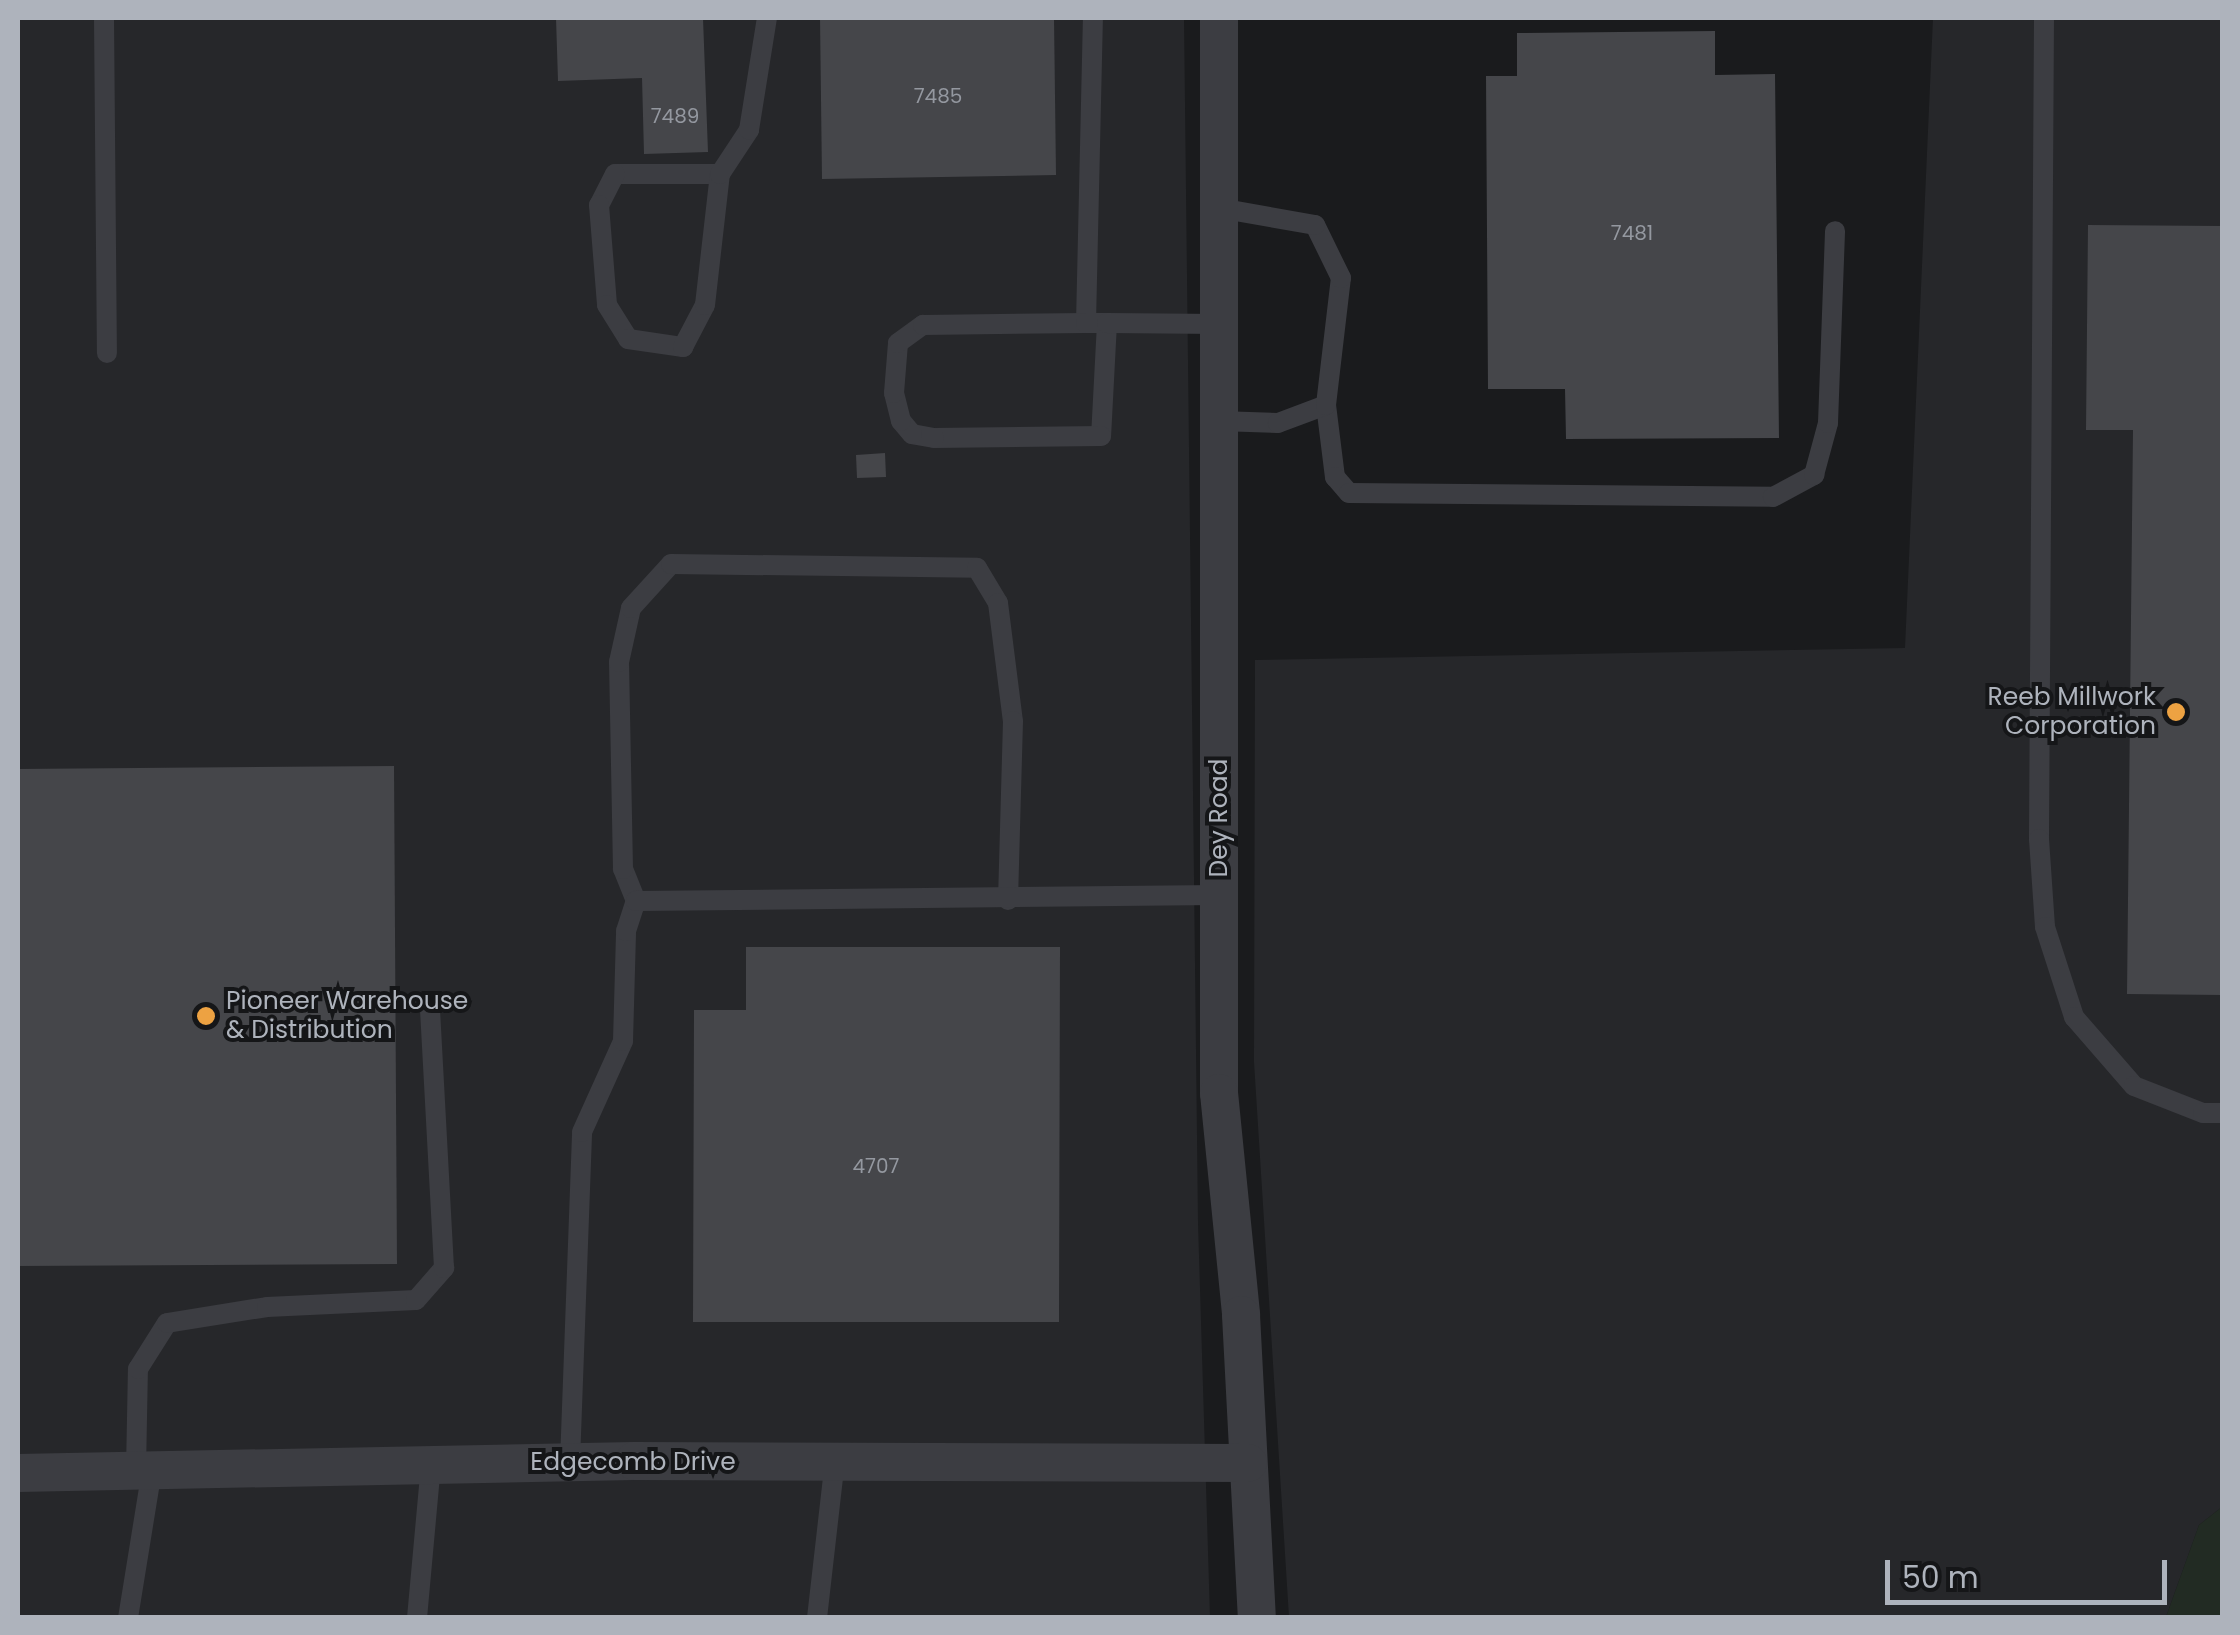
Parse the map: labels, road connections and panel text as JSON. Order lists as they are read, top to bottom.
{
  "streets": {
    "street": ["Dey Road", "Edgecomb Drive"]
  },
  "crossings": [
    ["Dey Road", "Edgecomb Drive"]
  ],
  "places": ["Reeb Millwork Corporation", "Pioneer Warehouse & Distribution"],
  "house_numbers": [
    "7485",
    "7489",
    "7481",
    "4707"
  ],
  "scale_bar": "50 m"
}
